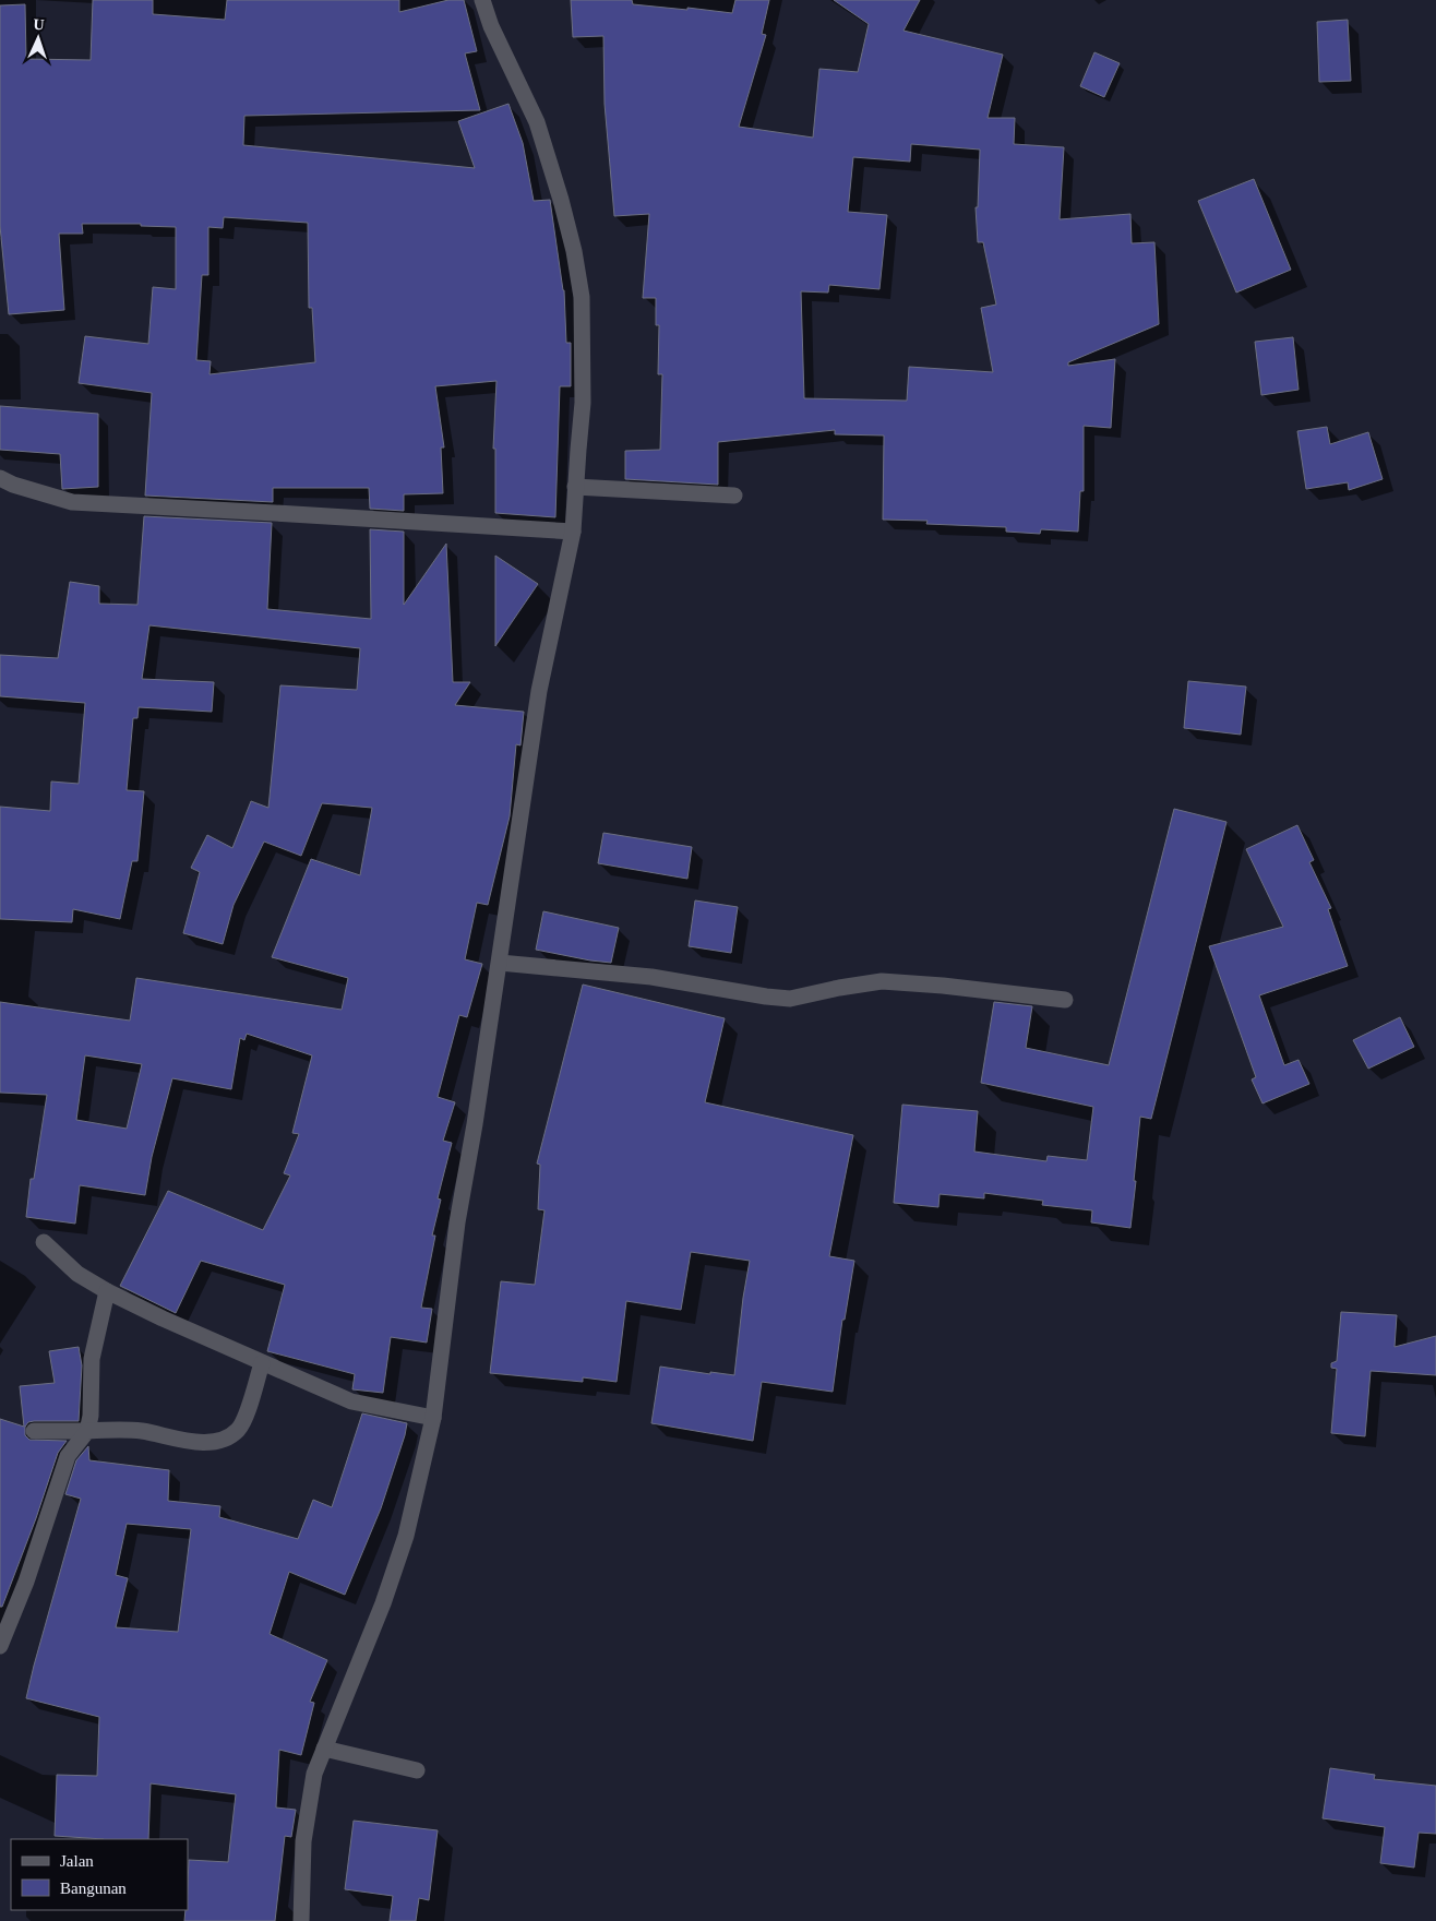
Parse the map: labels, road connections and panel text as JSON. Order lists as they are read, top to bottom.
{
  "legend": ["Jalan", "Bangunan"],
  "north": "top"
}
